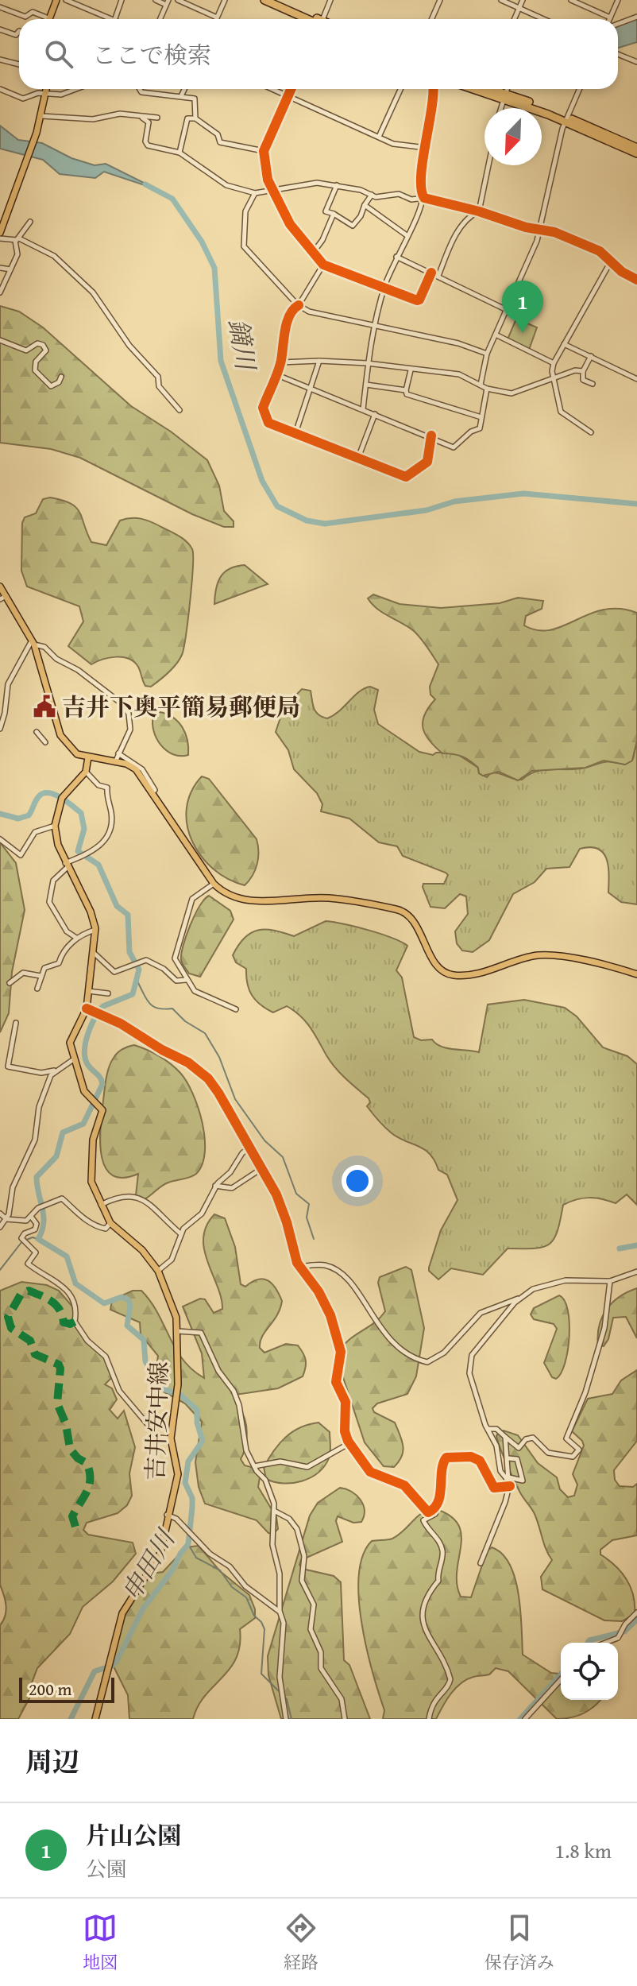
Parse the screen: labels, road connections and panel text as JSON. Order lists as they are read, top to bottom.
{
  "streets": {
    "main road": ["吉井安中線"]
  },
  "water": ["鏑川", "申田川"],
  "places": {
    "public building": ["吉井下奥平簡易郵便局"]
  },
  "scale_bar": "200 m",
  "north": "bottom left",
  "page": {
    "search": "ここで検索",
    "pins": "1",
    "scale": "200 m",
    "heading": "周辺",
    "list": [
      {
        "mark": "1",
        "name": "片山公園",
        "note": "公園",
        "value": "1.8 km"
      }
    ],
    "nav": ["地図", "経路", "保存済み"]
  }
}
